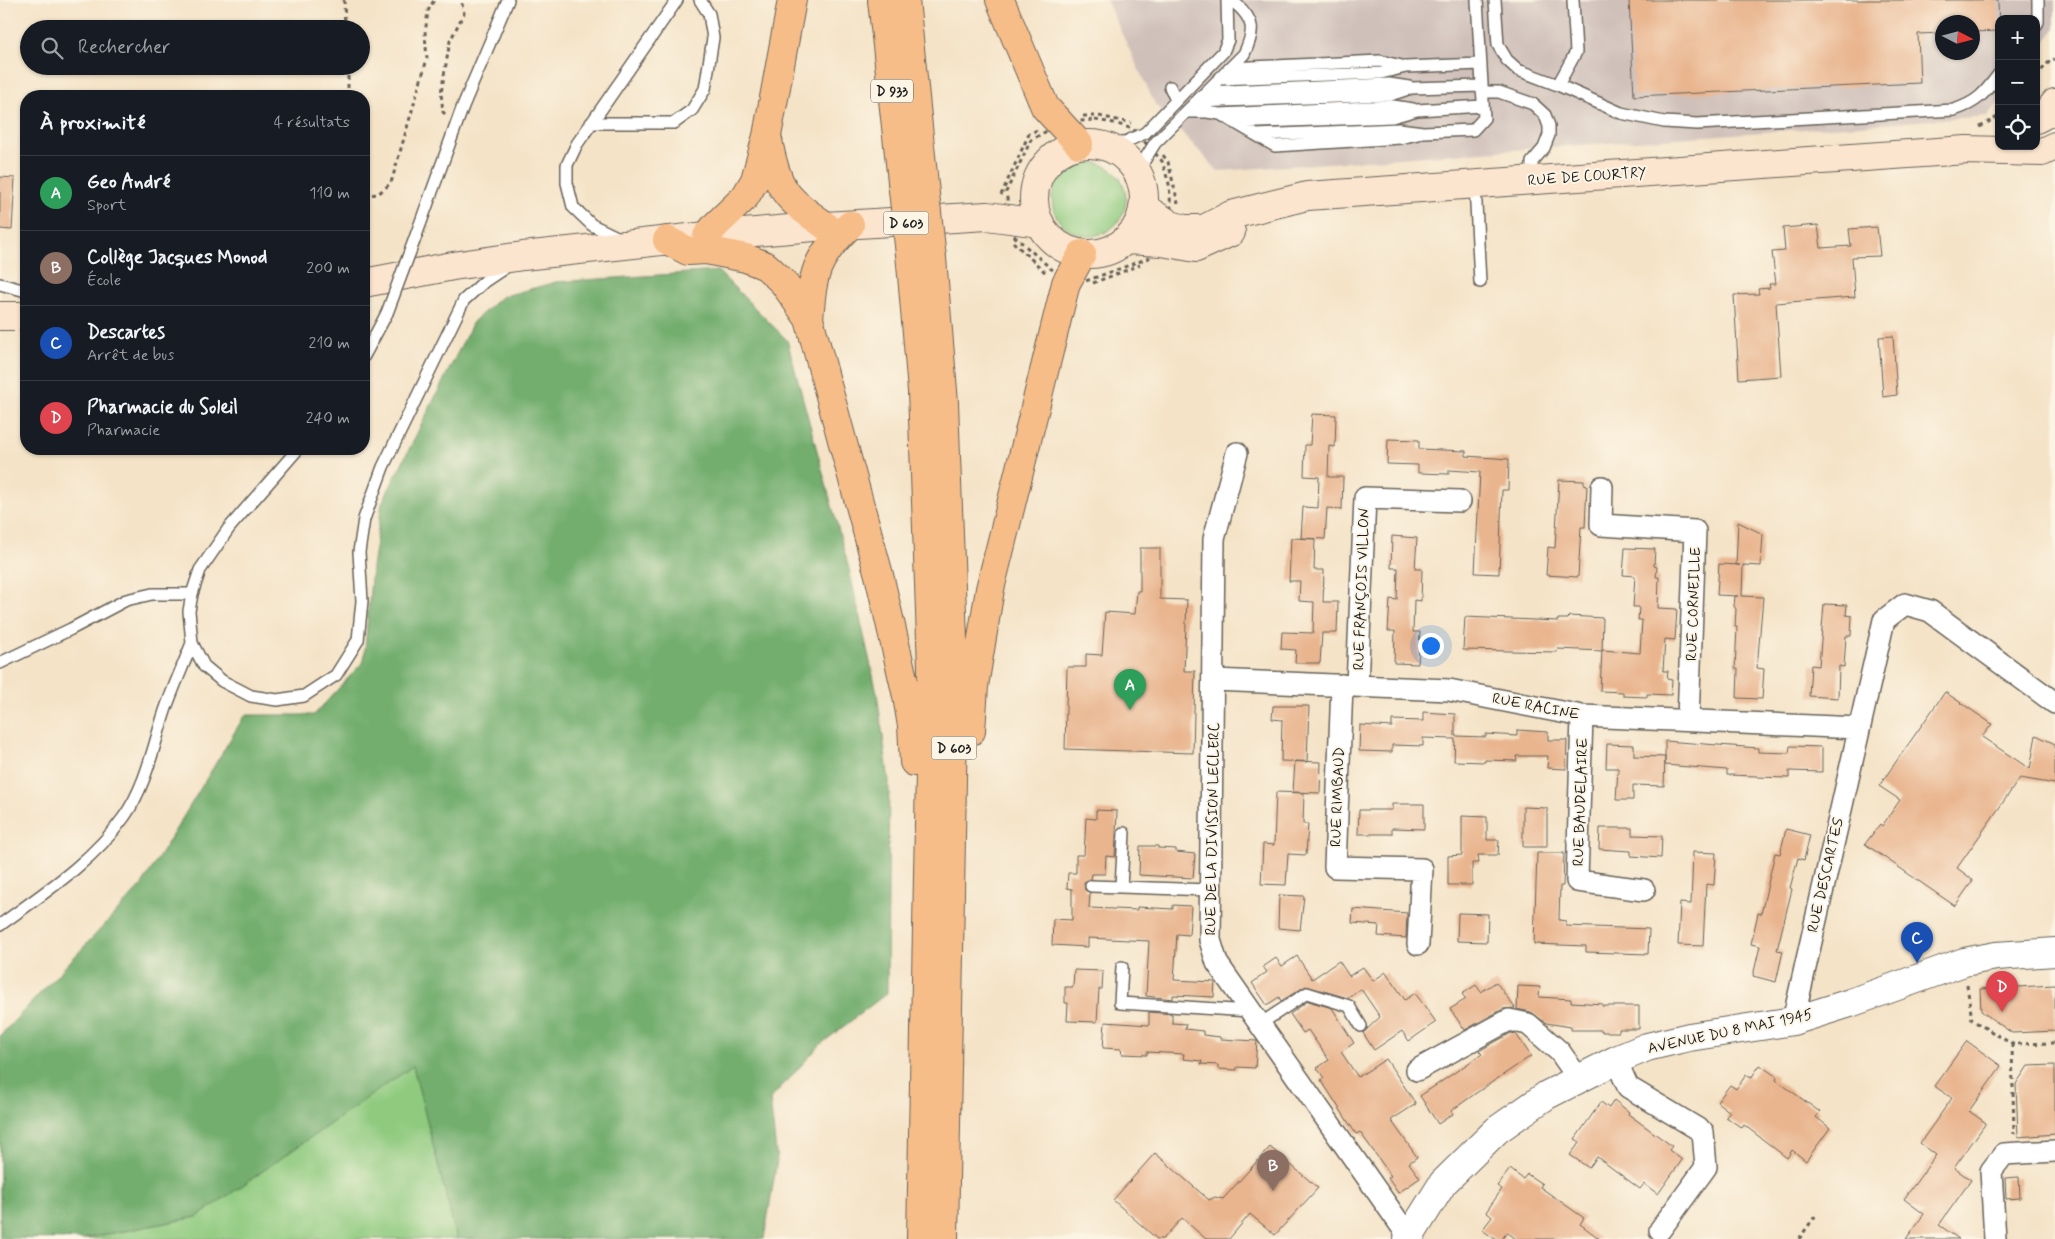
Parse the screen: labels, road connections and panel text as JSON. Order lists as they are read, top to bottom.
{
  "streets": {
    "highway": ["D 933", "D 603"],
    "main road": ["RUE DE COURTRY"],
    "street": [
      "RUE FRANÇOIS VILLON",
      "RUE CORNEILLE",
      "RUE RACINE",
      "RUE RIMBAUD",
      "RUE BAUDELAIRE",
      "RUE DE LA DIVISION LECLERC",
      "RUE DESCARTES",
      "AVENUE DU 8 MAI 1945"
    ]
  },
  "crossings": [
    ["D 933", "D 603"],
    ["RUE FRANÇOIS VILLON", "RUE RACINE"],
    ["RUE FRANÇOIS VILLON", "RUE RIMBAUD"],
    ["RUE CORNEILLE", "RUE RACINE"],
    ["RUE RACINE", "RUE RIMBAUD"],
    ["RUE RACINE", "RUE BAUDELAIRE"],
    ["RUE RACINE", "RUE DE LA DIVISION LECLERC"],
    ["RUE RACINE", "RUE DESCARTES"],
    ["RUE DE LA DIVISION LECLERC", "AVENUE DU 8 MAI 1945"],
    ["RUE DESCARTES", "AVENUE DU 8 MAI 1945"]
  ],
  "north": "right",
  "page": {
    "map_buttons": ["+", "−"],
    "search": "Rechercher",
    "heading": ["À proximité", "4 résultats"],
    "list": [
      {
        "mark": "A",
        "name": "Geo André",
        "note": "Sport",
        "value": "110 m"
      },
      {
        "mark": "B",
        "name": "Collège Jacques Monod",
        "note": "École",
        "value": "200 m"
      },
      {
        "mark": "C",
        "name": "Descartes",
        "note": "Arrêt de bus",
        "value": "210 m"
      },
      {
        "mark": "D",
        "name": "Pharmacie du Soleil",
        "note": "Pharmacie",
        "value": "240 m"
      }
    ],
    "pins": [
      "A",
      "C",
      "D",
      "B"
    ]
  }
}
